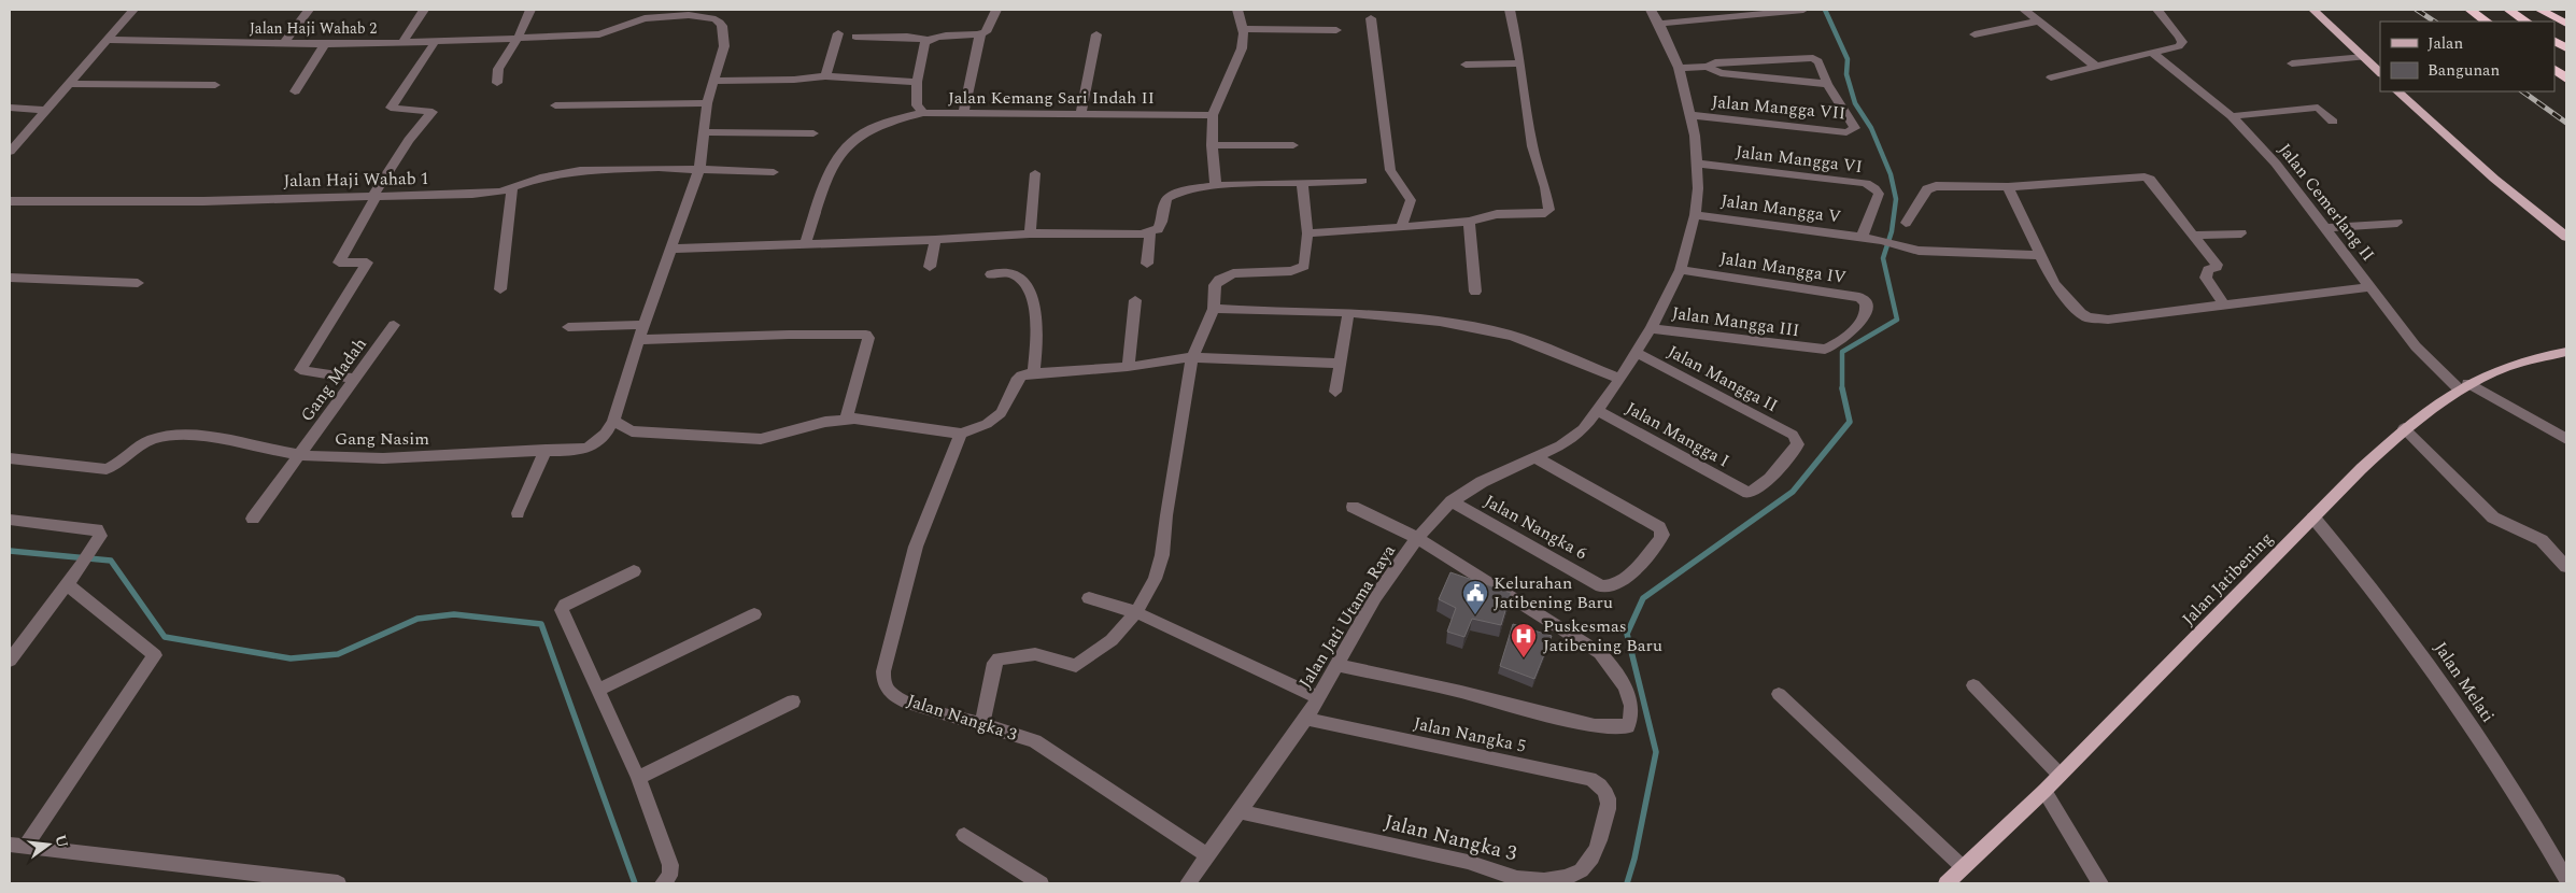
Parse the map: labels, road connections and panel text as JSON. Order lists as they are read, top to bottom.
{
  "streets": {
    "main road": ["Jalan Jatibening"],
    "street": [
      "Jalan Haji Wahab 2",
      "Jalan Kemang Sari Indah II",
      "Jalan Mangga VII",
      "Jalan Mangga VI",
      "Jalan Haji Wahab 1",
      "Jalan Cemerlang II",
      "Jalan Mangga V",
      "Jalan Mangga IV",
      "Jalan Mangga III",
      "Jalan Mangga II",
      "Gang Madah",
      "Jalan Mangga I",
      "Gang Nasim",
      "Jalan Nangka 6",
      "Jalan Jati Utama Raya",
      "Jalan Melati",
      "Jalan Nangka 3",
      "Jalan Nangka 5"
    ]
  },
  "crossings": [
    ["Jalan Haji Wahab 2", "Gang Nasim"],
    ["Jalan Mangga VII", "Jalan Jati Utama Raya"],
    ["Jalan Mangga VI", "Jalan Mangga V"],
    ["Jalan Mangga VI", "Jalan Jati Utama Raya"],
    ["Jalan Haji Wahab 1", "Gang Nasim"],
    ["Jalan Cemerlang II", "Jalan Jatibening"],
    ["Jalan Mangga V", "Jalan Jati Utama Raya"],
    ["Jalan Mangga IV", "Jalan Mangga III"],
    ["Jalan Mangga IV", "Jalan Jati Utama Raya"],
    ["Jalan Mangga III", "Jalan Jati Utama Raya"],
    ["Jalan Mangga II", "Jalan Mangga I"],
    ["Jalan Mangga II", "Jalan Jati Utama Raya"],
    ["Gang Madah", "Gang Nasim"],
    ["Jalan Mangga I", "Jalan Jati Utama Raya"],
    ["Jalan Nangka 6", "Jalan Jati Utama Raya"],
    ["Jalan Jatibening", "Jalan Melati"],
    ["Jalan Jati Utama Raya", "Jalan Nangka 3"],
    ["Jalan Jati Utama Raya", "Jalan Nangka 5"],
    ["Jalan Nangka 3", "Jalan Nangka 5"]
  ],
  "places": {
    "public building": ["Kelurahan Jatibening Baru"],
    "hospital": ["Puskesmas Jatibening Baru"]
  },
  "legend": ["Jalan", "Bangunan"],
  "north": "right"
}
